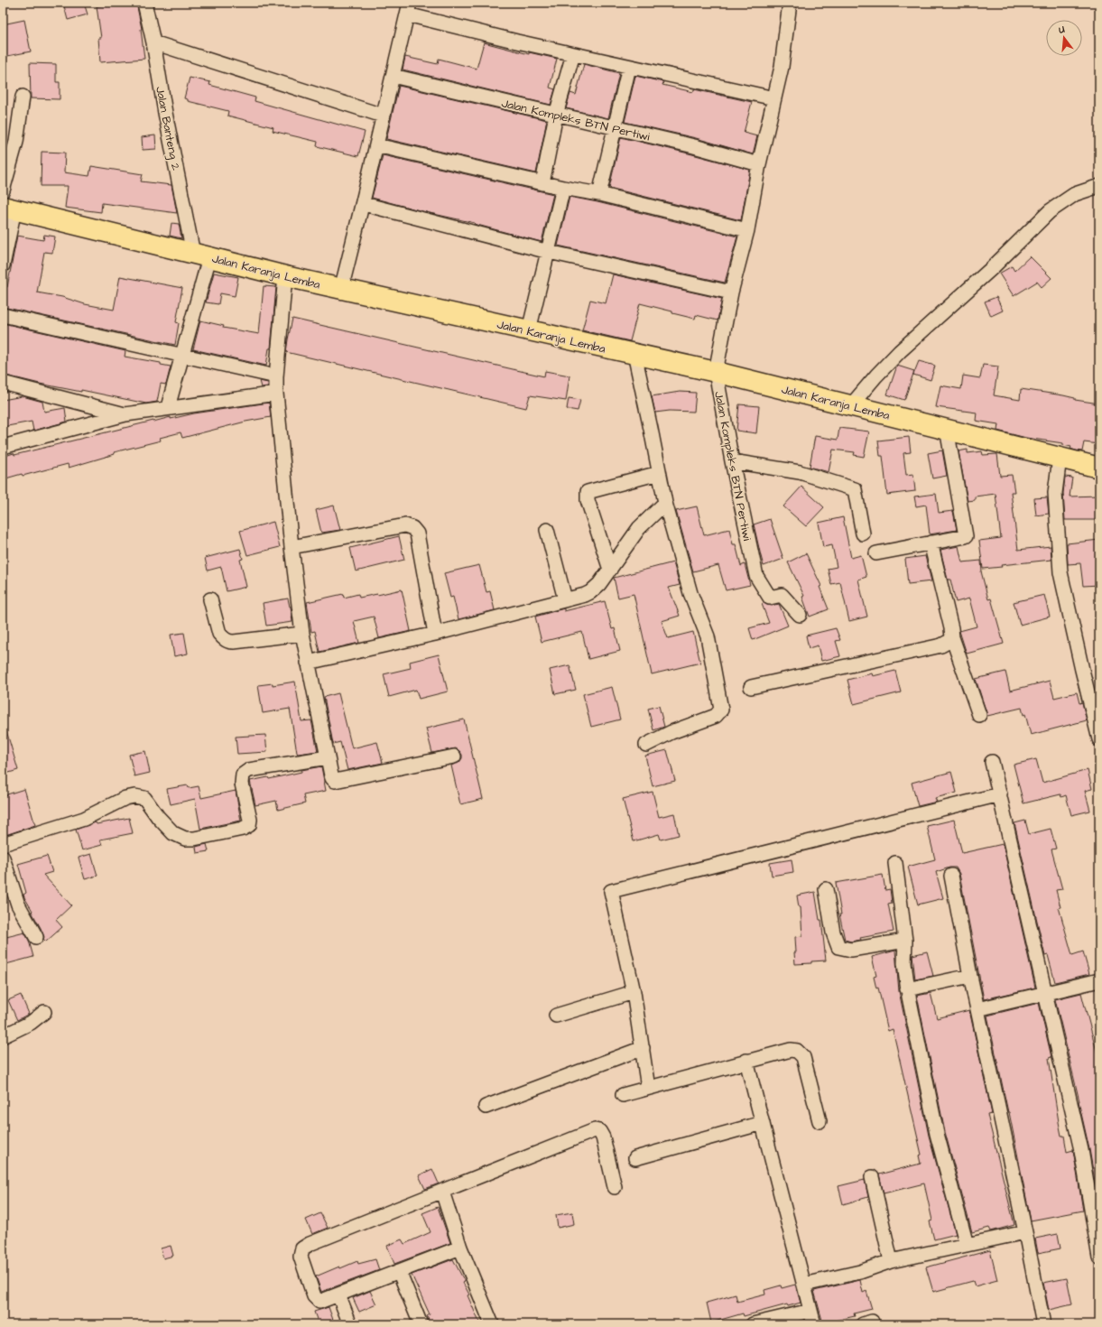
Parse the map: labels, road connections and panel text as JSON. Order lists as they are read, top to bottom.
{
  "streets": {
    "main road": ["Jalan Karanja Lemba"],
    "street": ["Jalan Kompleks BTN Pertiwi", "Jalan Banteng 2"]
  },
  "crossings": [
    ["Jalan Kompleks BTN Pertiwi", "Jalan Karanja Lemba"],
    ["Jalan Banteng 2", "Jalan Karanja Lemba"]
  ],
  "north": "top"
}
